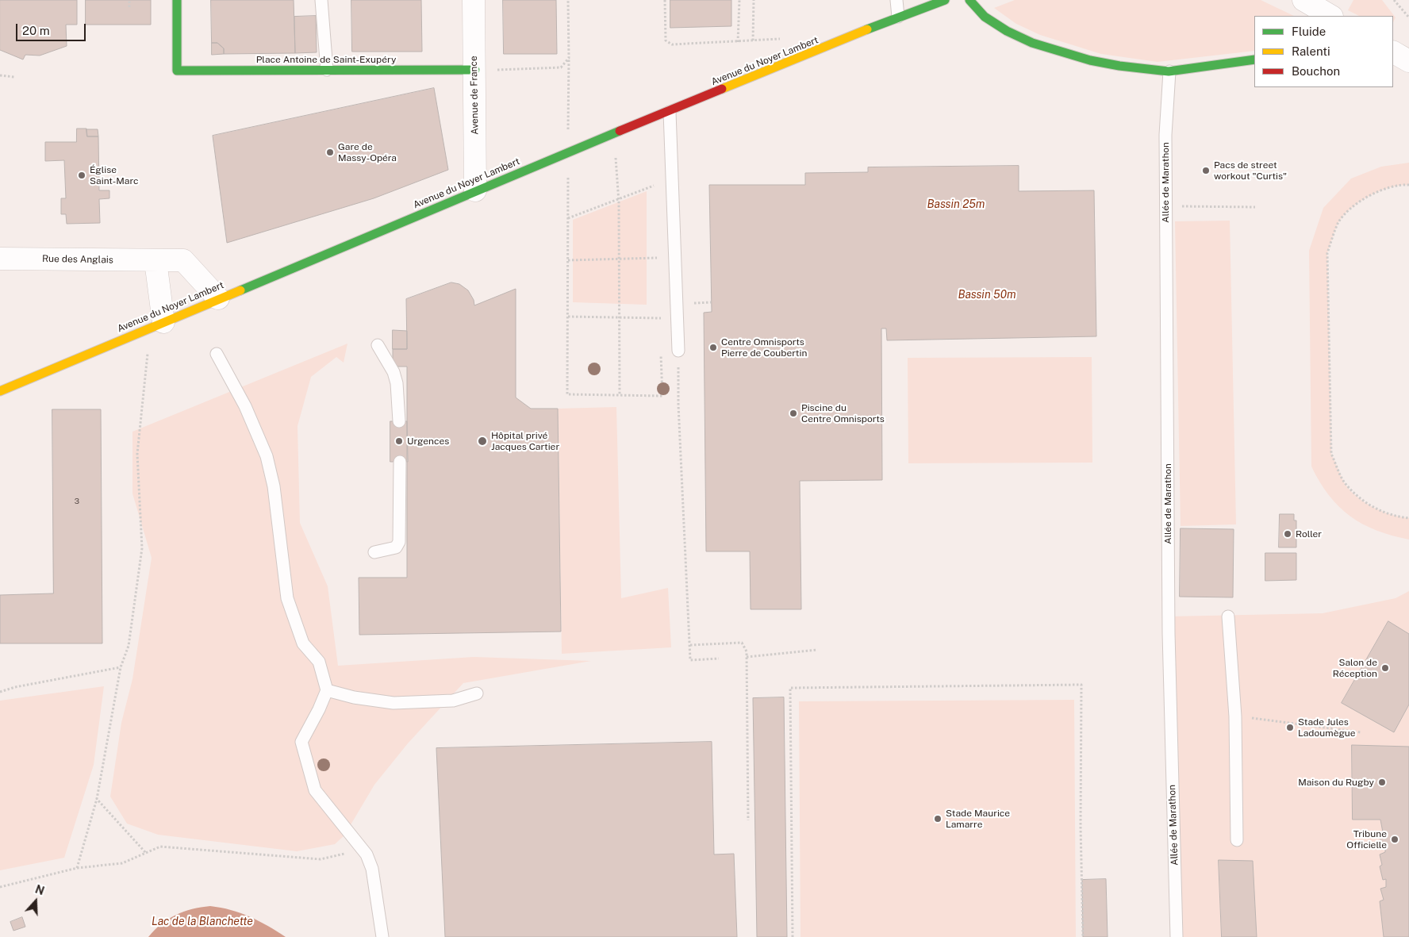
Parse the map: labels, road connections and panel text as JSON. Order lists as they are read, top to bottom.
{
  "streets": {
    "street": [
      "Place Antoine de Saint-Exupéry",
      "Avenue du Noyer Lambert",
      "Avenue de France",
      "Rue des Anglais"
    ],
    "lane": ["Allée de Marathon"]
  },
  "crossings": [
    ["Place Antoine de Saint-Exupéry", "Avenue de France"],
    ["Avenue du Noyer Lambert", "Avenue de France"],
    ["Avenue du Noyer Lambert", "Rue des Anglais"]
  ],
  "water": ["Bassin 25m", "Bassin 50m", "Lac de la Blanchette"],
  "places": [
    "Gare de Massy-Opéra",
    "Pacs de street workout \"Curtis\"",
    "Église Saint-Marc",
    "Centre Omnisports Pierre de Coubertin",
    "Piscine du Centre Omnisports",
    "Urgences",
    "Hôpital privé Jacques Cartier",
    "Roller",
    "Salon de Réception",
    "Stade Jules Ladoumègue",
    "Maison du Rugby",
    "Stade Maurice Lamarre",
    "Tribune Officielle"
  ],
  "house_numbers": ["3"],
  "legend": ["Fluide", "Ralenti", "Bouchon"],
  "scale_bar": "20 m",
  "north": "top"
}
